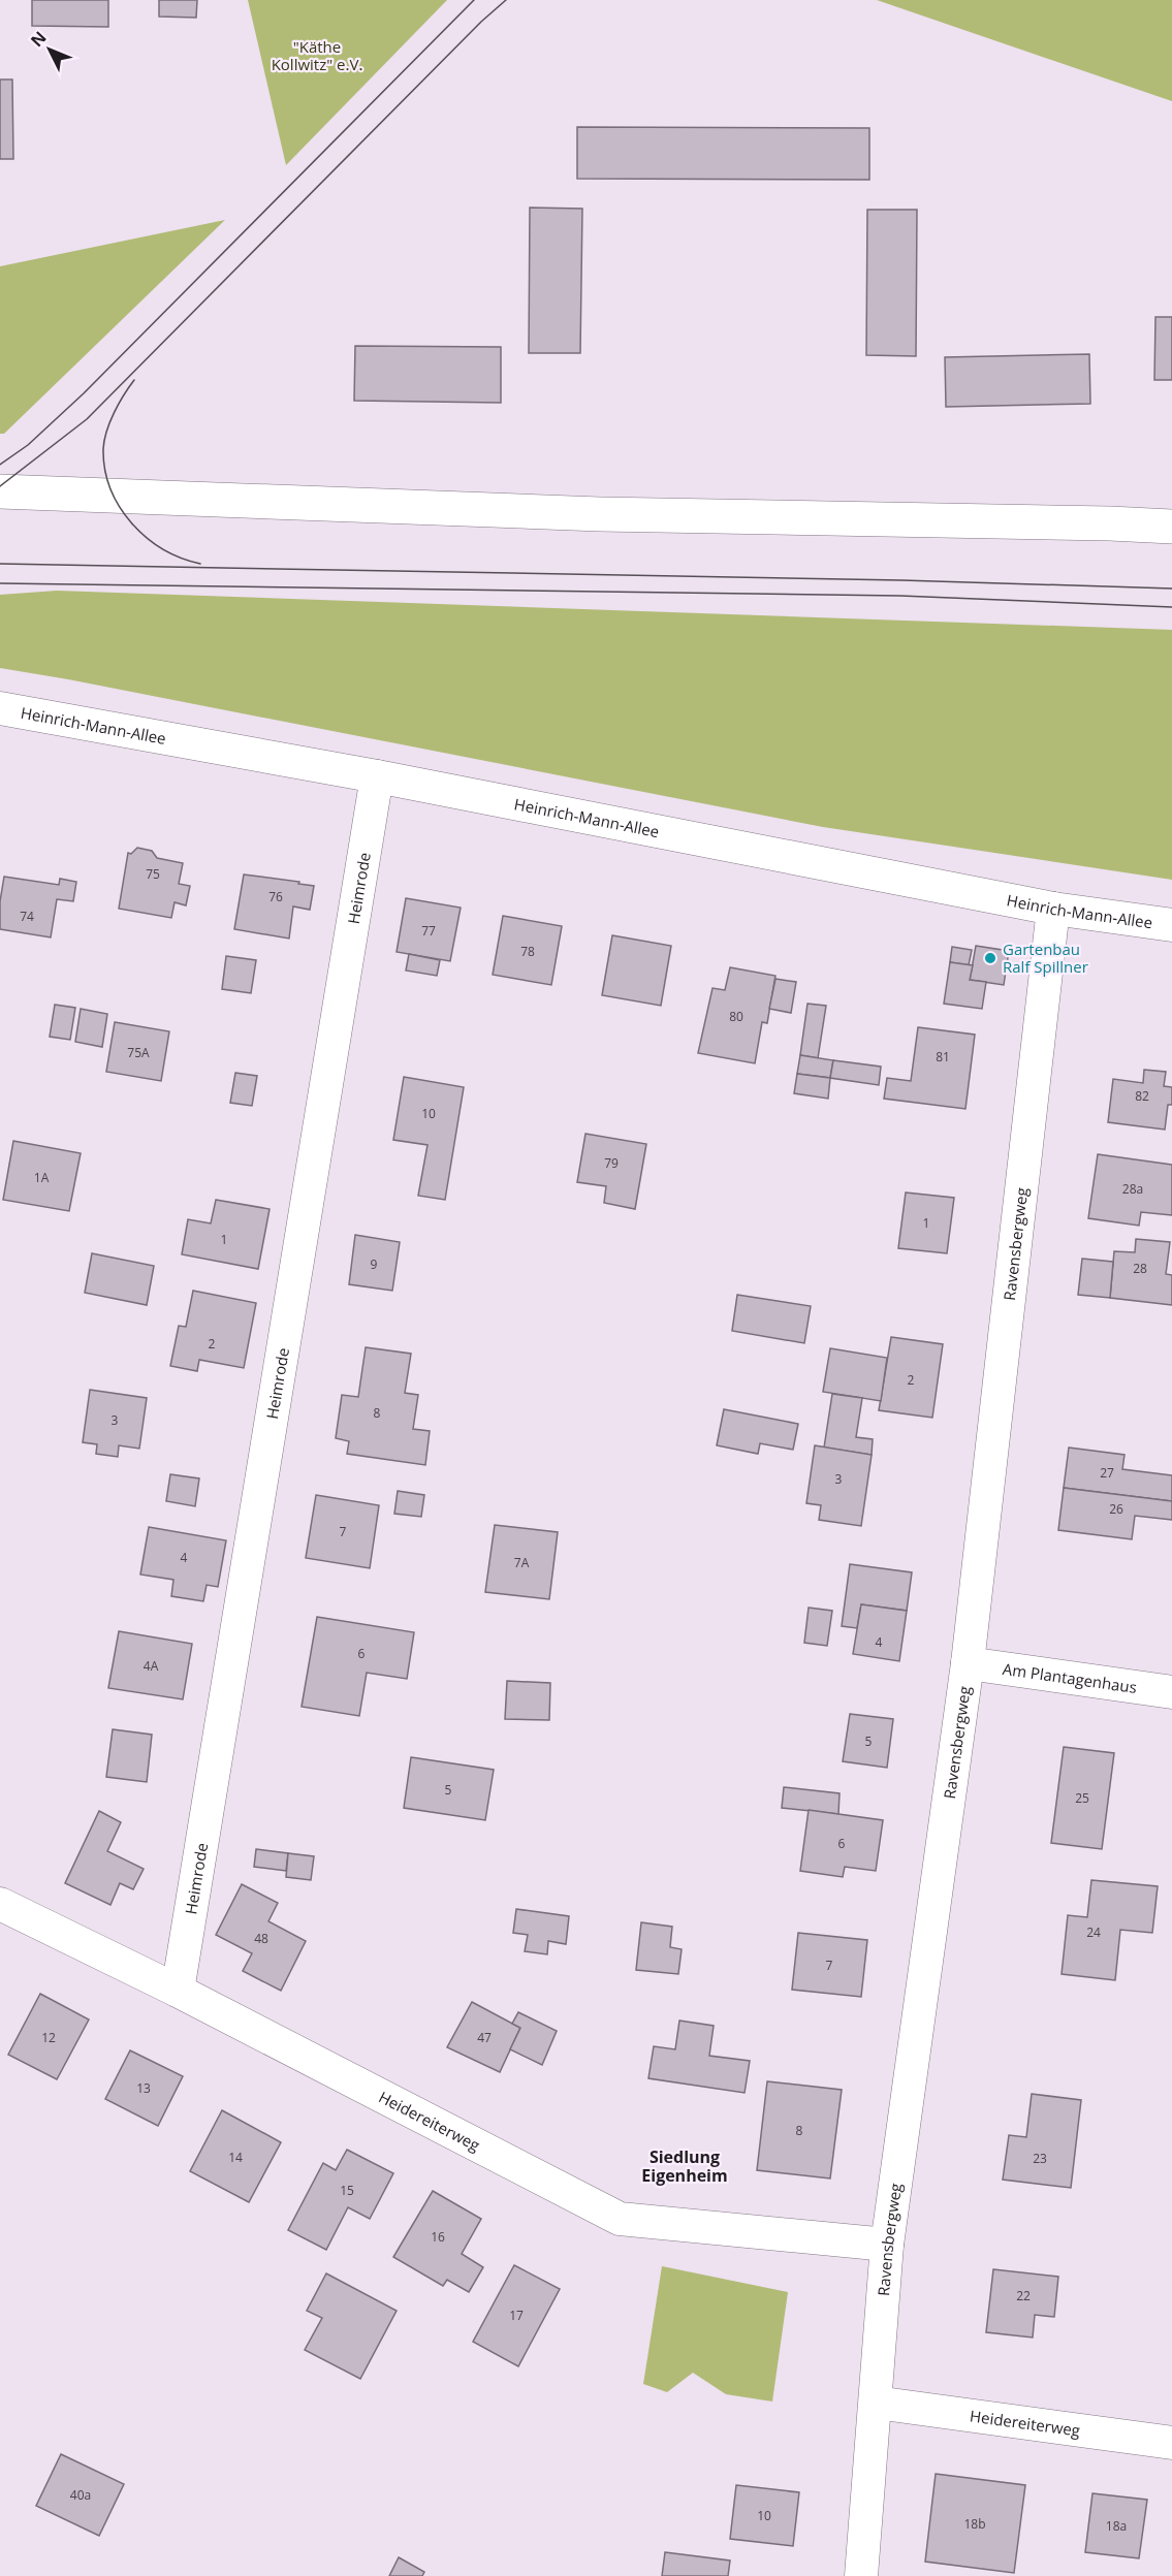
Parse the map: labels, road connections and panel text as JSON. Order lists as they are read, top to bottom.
{
  "streets": {
    "street": [
      "Heinrich-Mann-Allee",
      "Heimrode",
      "Ravensbergweg",
      "Am Plantagenhaus",
      "Heidereiterweg"
    ]
  },
  "crossings": [
    ["Heinrich-Mann-Allee", "Heimrode"],
    ["Heinrich-Mann-Allee", "Ravensbergweg"],
    ["Heimrode", "Heidereiterweg"],
    ["Ravensbergweg", "Am Plantagenhaus"],
    ["Ravensbergweg", "Heidereiterweg"]
  ],
  "districts": ["Siedlung Eigenheim"],
  "parks": ["\"Käthe Kollwitz\" e.V."],
  "places": ["Gartenbau Ralf Spillner"],
  "house_numbers": [
    "75",
    "76",
    "74",
    "77",
    "78",
    "80",
    "75A",
    "81",
    "82",
    "10",
    "79",
    "1A",
    "28a",
    "1",
    "1",
    "9",
    "28",
    "2",
    "2",
    "8",
    "3",
    "27",
    "3",
    "26",
    "7",
    "4",
    "7A",
    "4",
    "6",
    "4A",
    "5",
    "5",
    "25",
    "6",
    "24",
    "48",
    "7",
    "12",
    "47",
    "13",
    "8",
    "14",
    "23",
    "15",
    "16",
    "22",
    "17",
    "40a",
    "10",
    "18b",
    "18a"
  ],
  "north": "top left"
}
